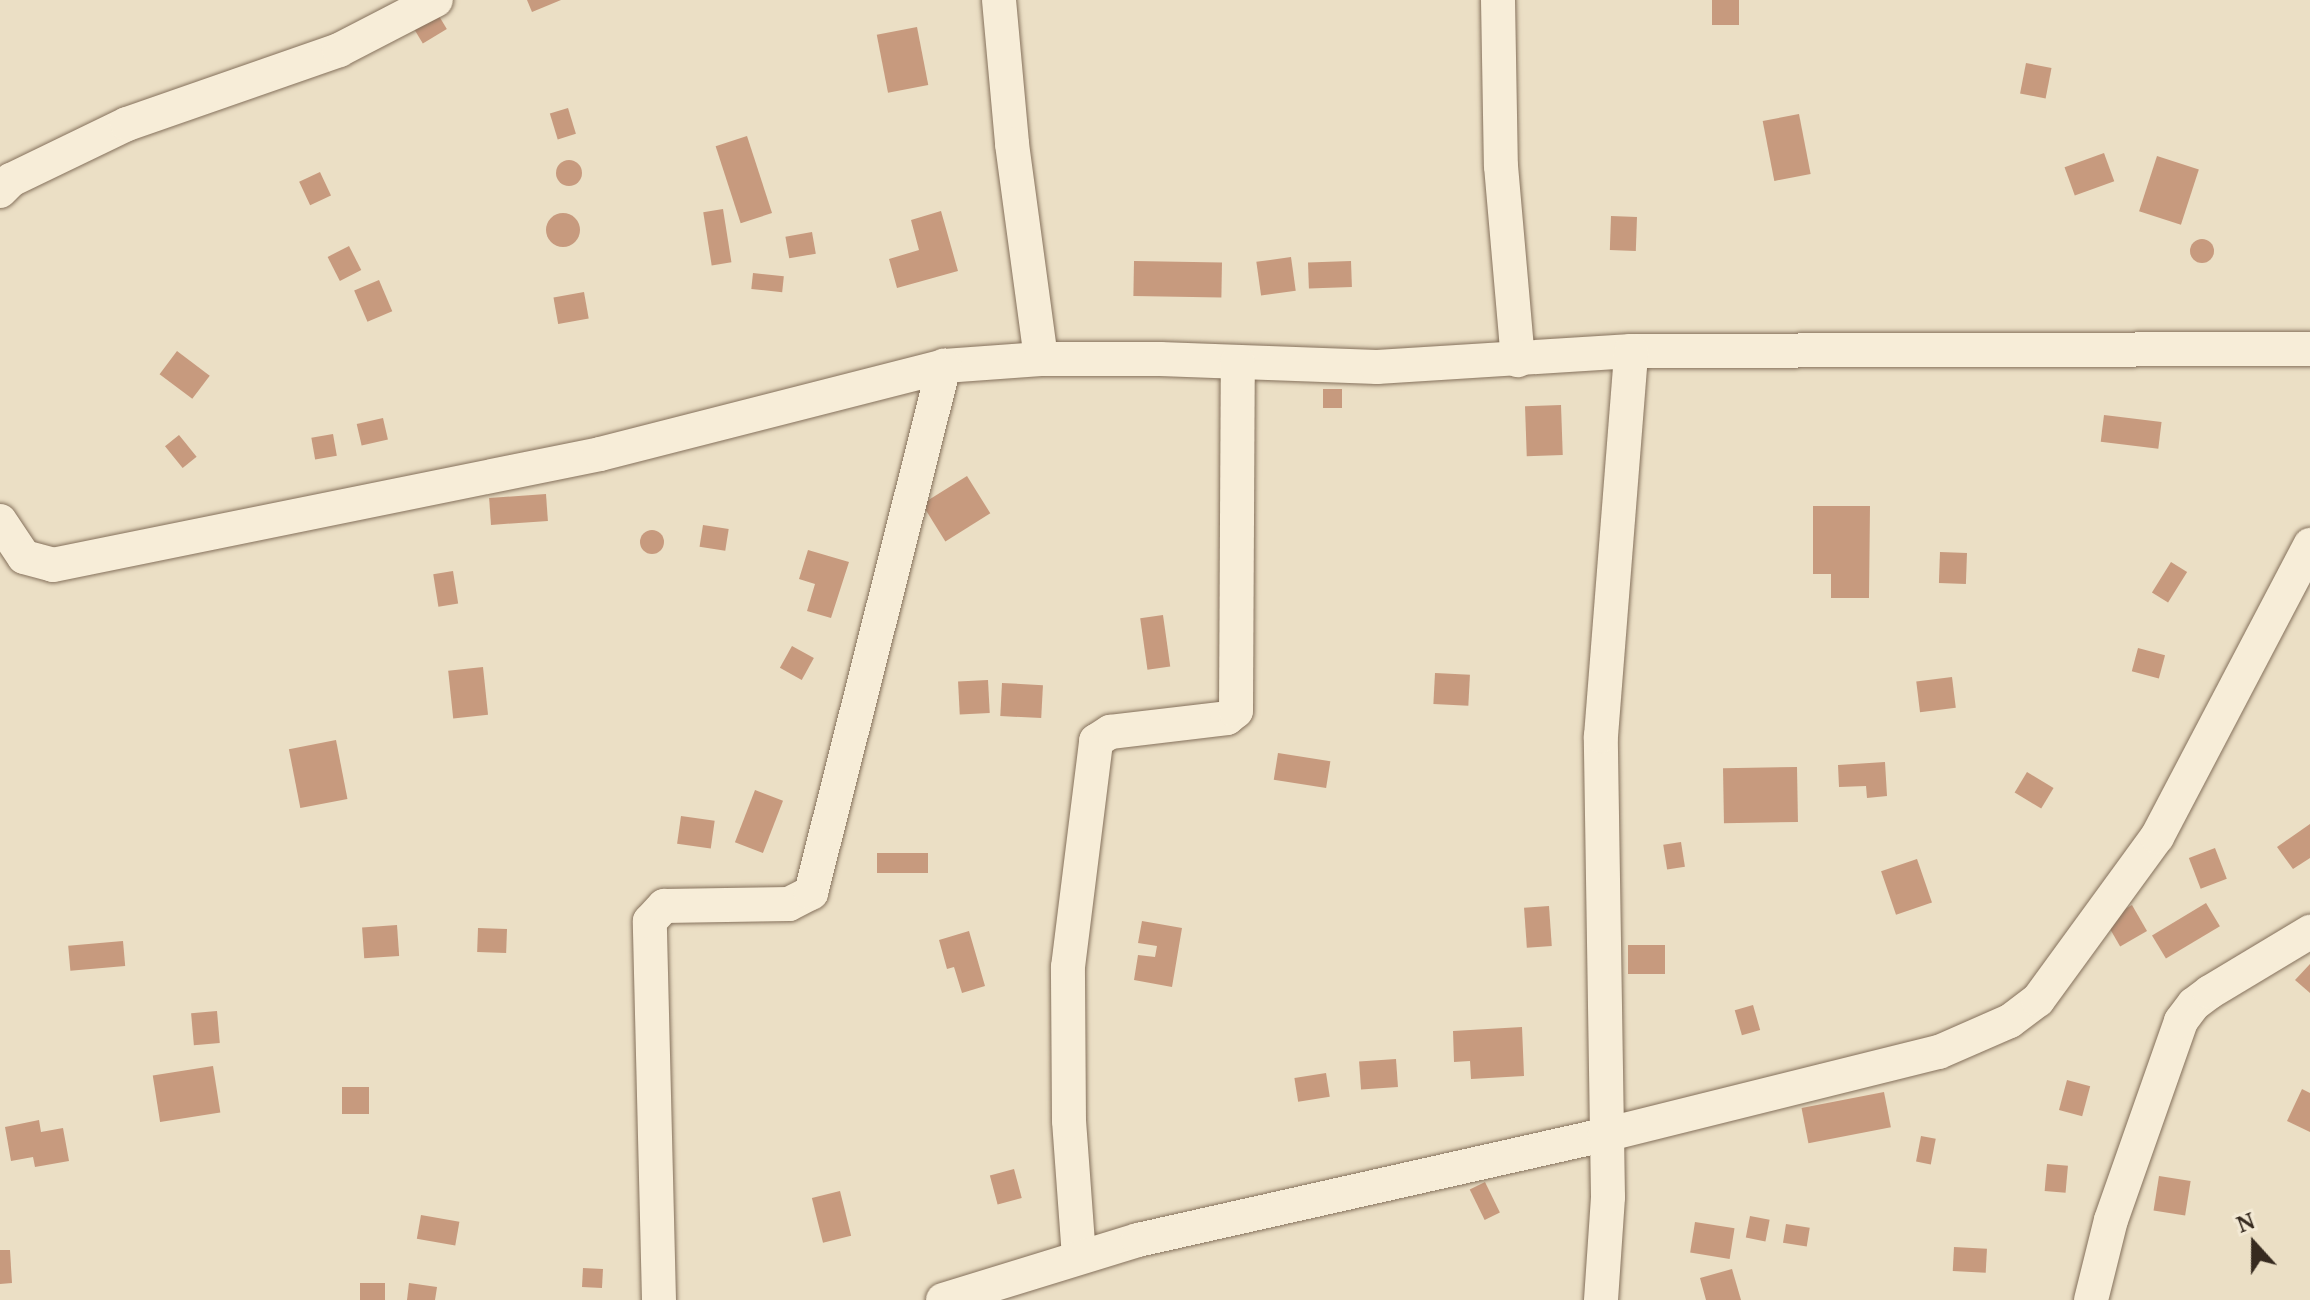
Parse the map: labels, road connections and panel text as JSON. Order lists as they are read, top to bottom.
{
  "north": "top"
}
